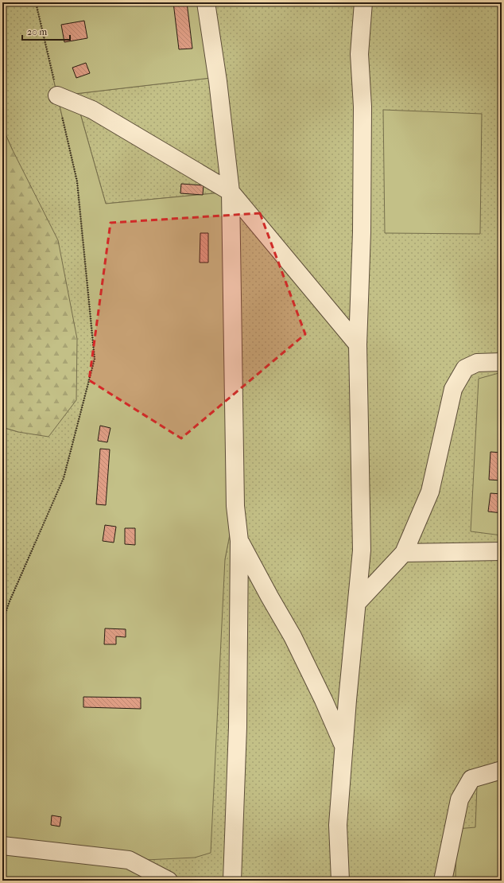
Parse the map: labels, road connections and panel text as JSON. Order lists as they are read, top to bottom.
{
  "scale_bar": "20 m"
}
